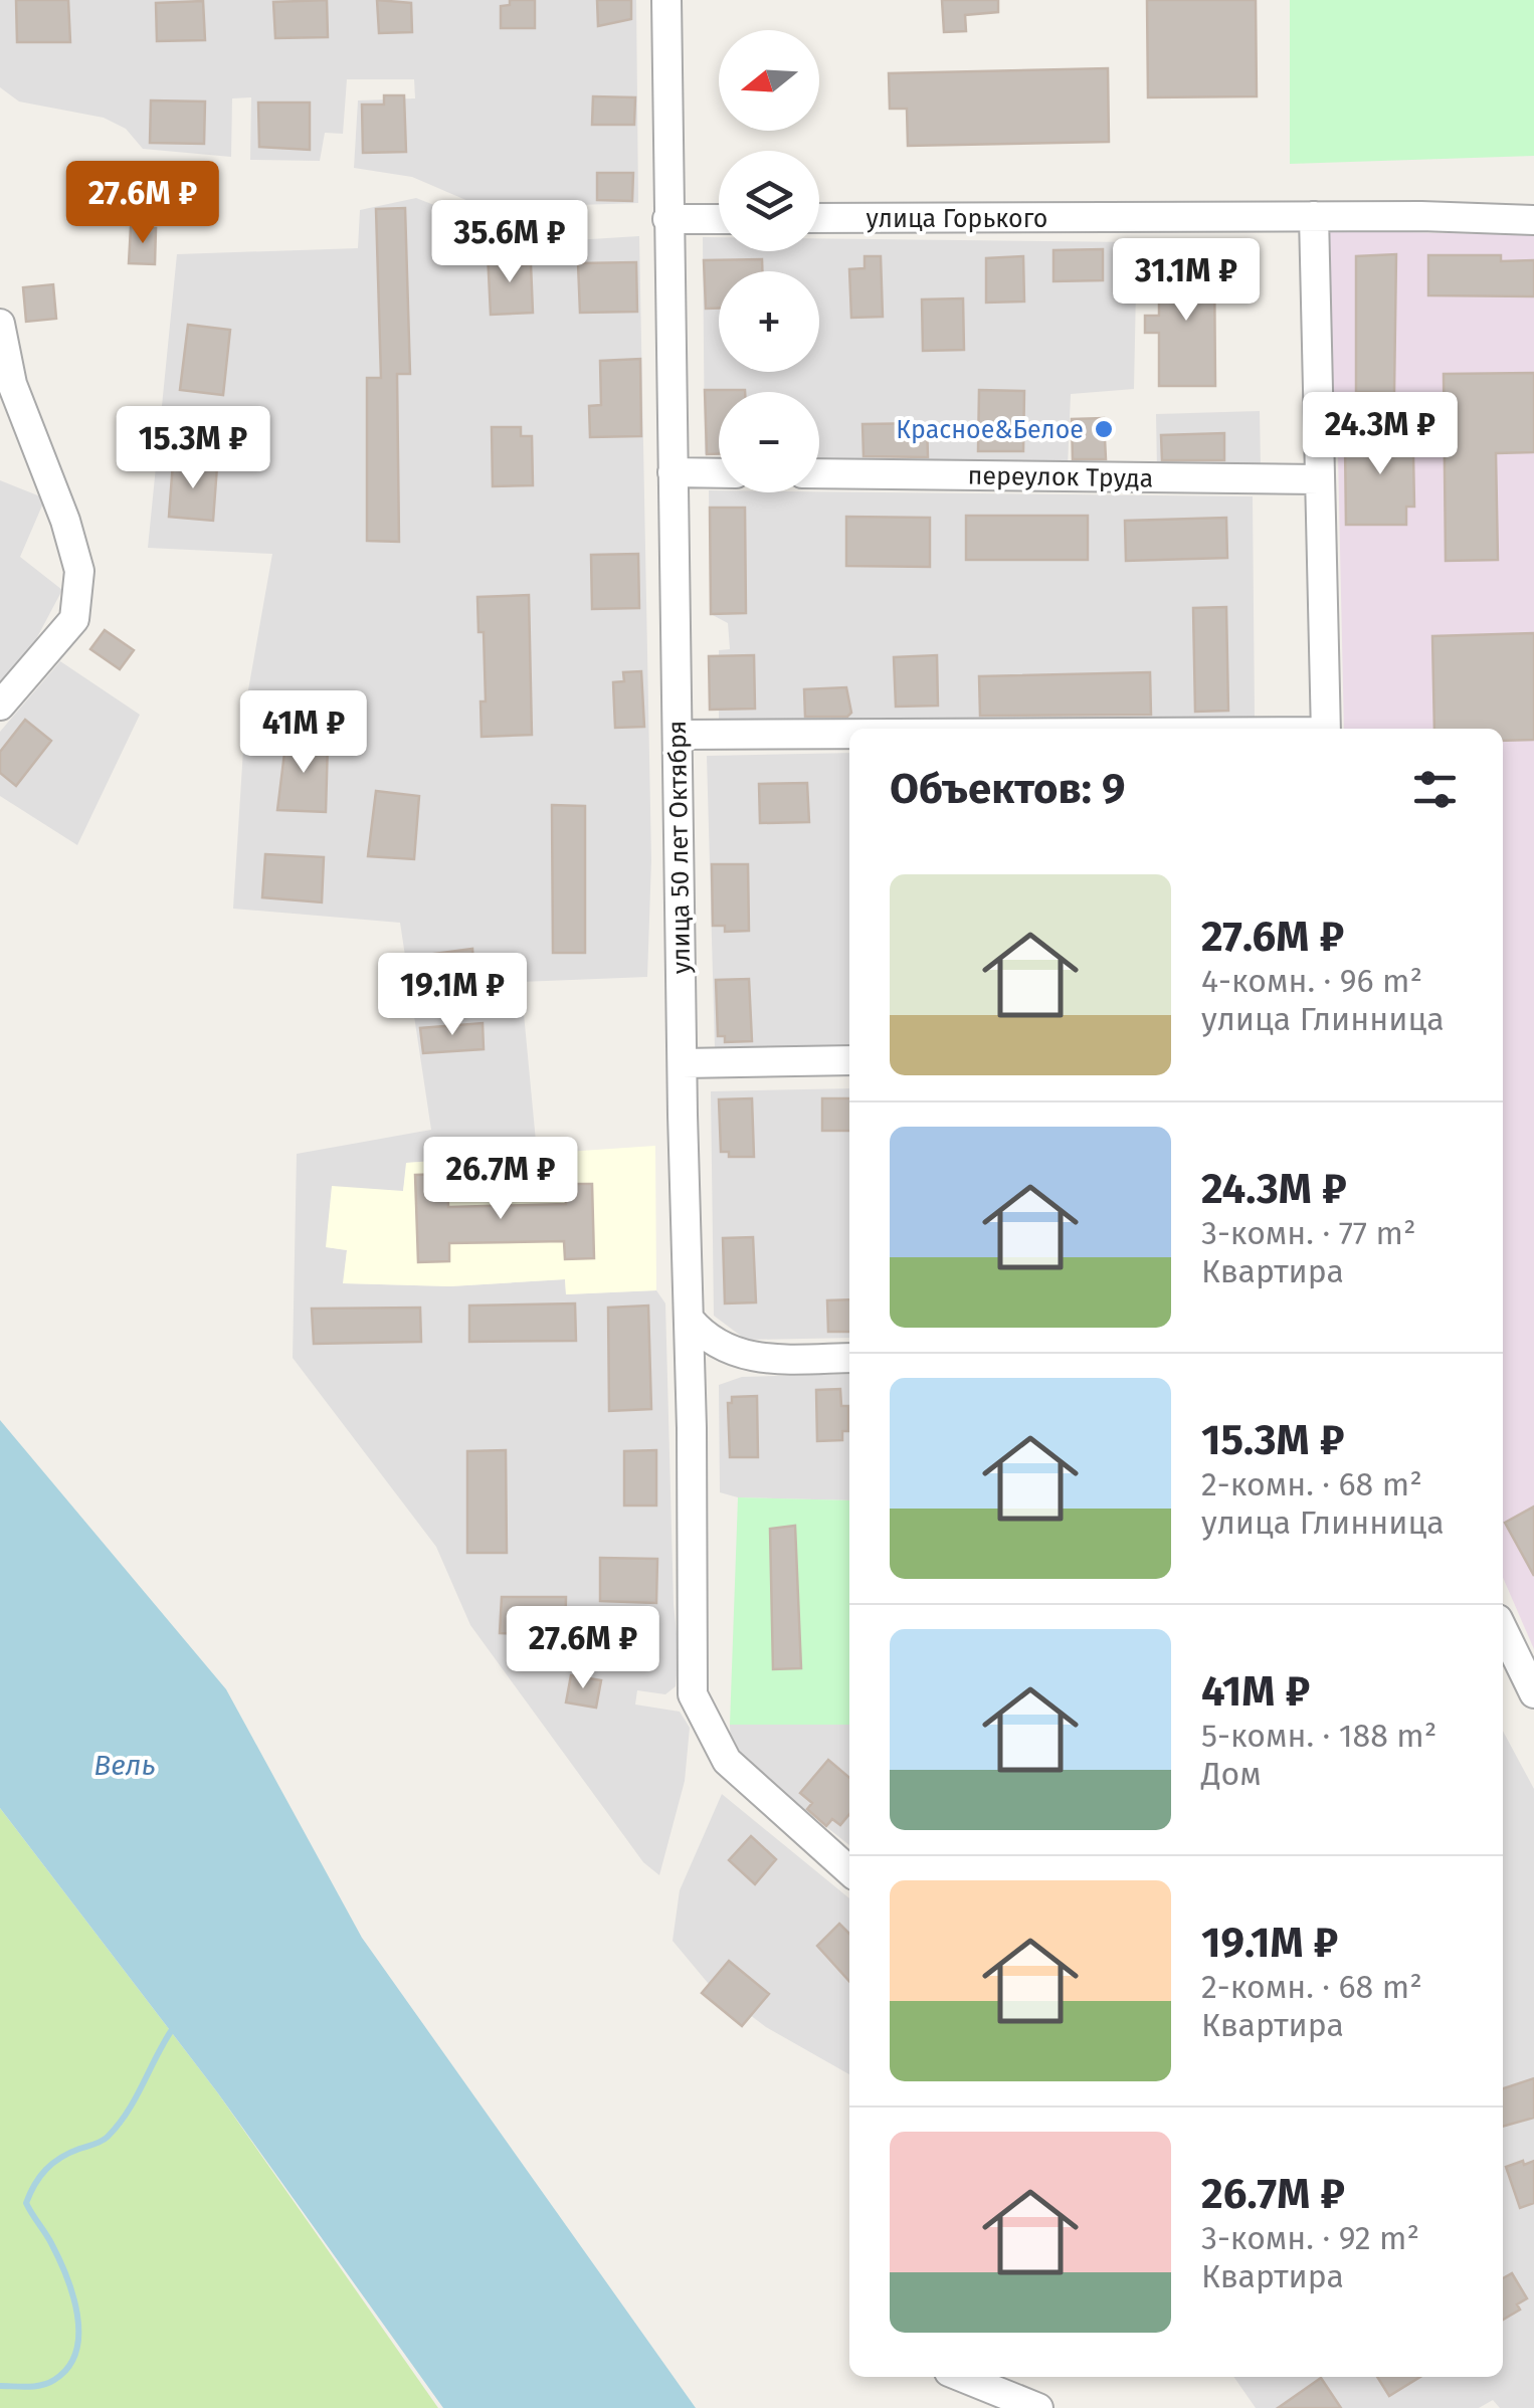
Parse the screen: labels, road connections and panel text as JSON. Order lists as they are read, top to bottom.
{
  "streets": {
    "street": ["улица Горького", "переулок Труда", "улица 50 лет Октября"]
  },
  "water": ["Вель"],
  "places": ["Красное&Белое"],
  "north": "left",
  "page": {
    "map_buttons": ["+", "−"],
    "price": [
      "27.6M ₽",
      "35.6M ₽",
      "31.1M ₽",
      "24.3M ₽",
      "15.3M ₽",
      "41M ₽",
      "19.1M ₽",
      "26.7M ₽",
      "27.6M ₽"
    ],
    "heading": "Объектов: 9",
    "list": [
      {
        "name": "27.6M ₽",
        "note": "4-комн. · 96 m² · улица Глинница"
      },
      {
        "name": "24.3M ₽",
        "note": "3-комн. · 77 m² · Квартира"
      },
      {
        "name": "15.3M ₽",
        "note": "2-комн. · 68 m² · улица Глинница"
      },
      {
        "name": "41M ₽",
        "note": "5-комн. · 188 m² · Дом"
      },
      {
        "name": "19.1M ₽",
        "note": "2-комн. · 68 m² · Квартира"
      },
      {
        "name": "26.7M ₽",
        "note": "3-комн. · 92 m² · Квартира"
      }
    ]
  }
}
